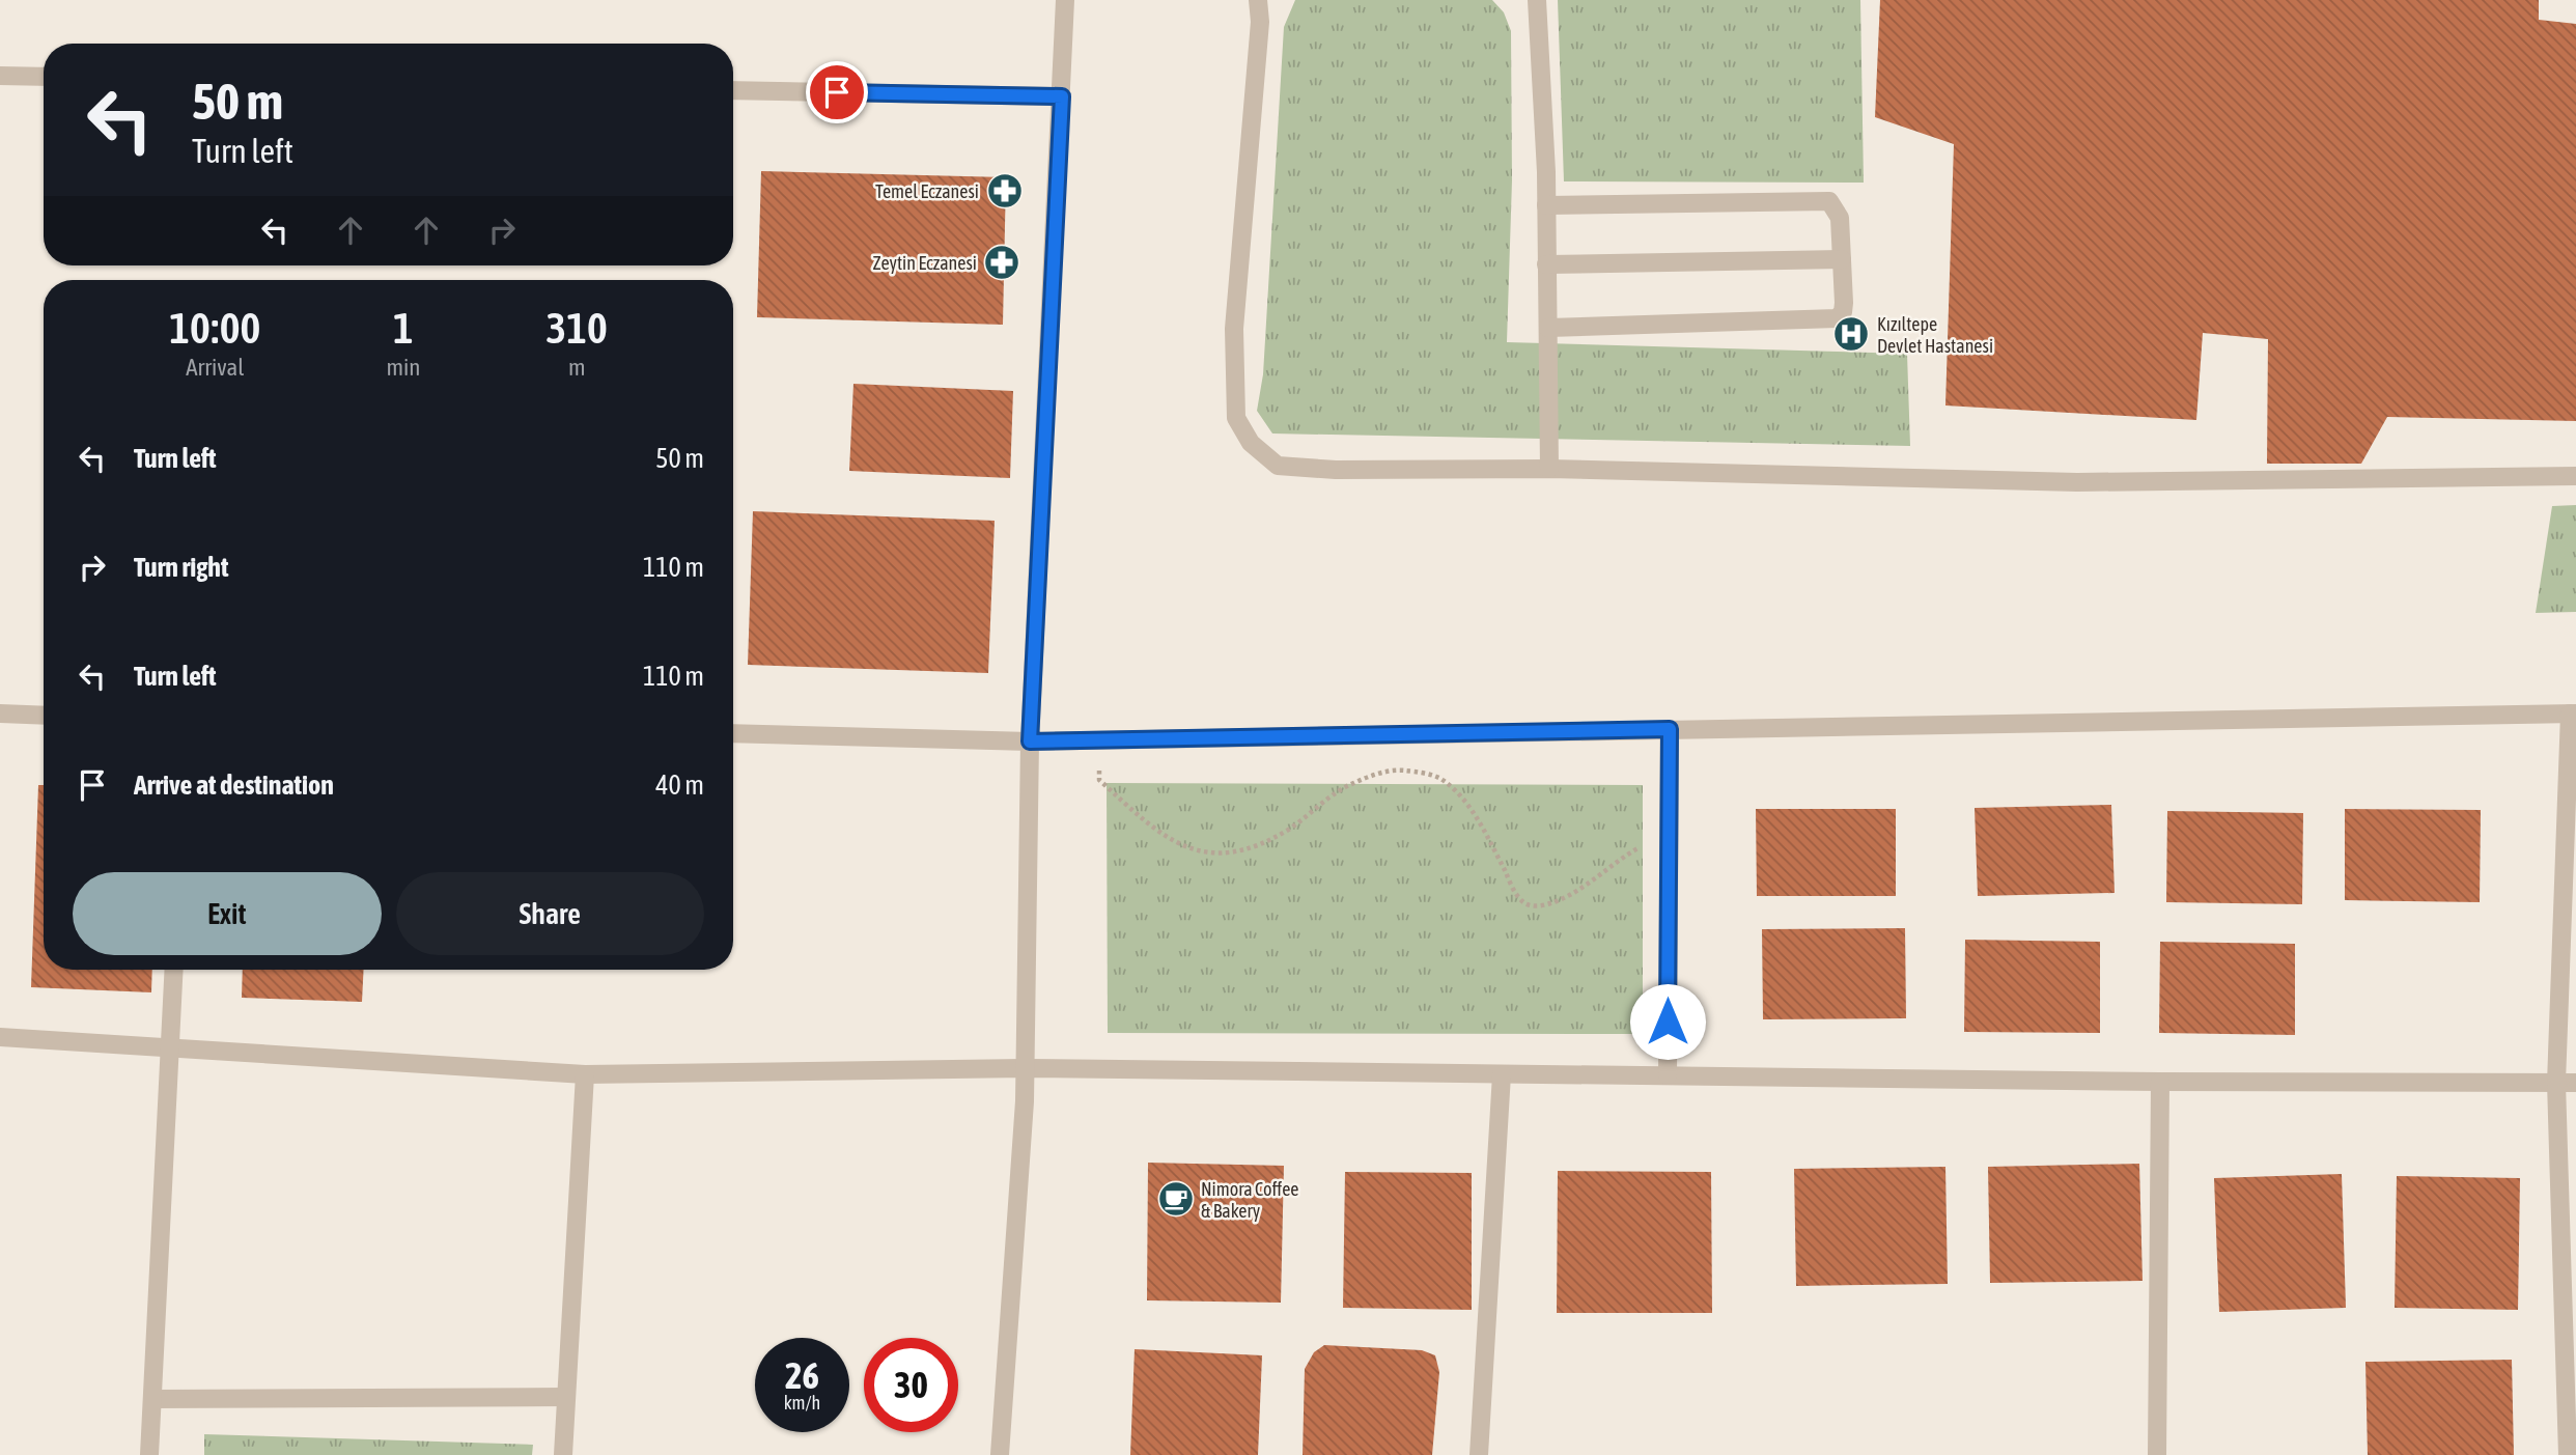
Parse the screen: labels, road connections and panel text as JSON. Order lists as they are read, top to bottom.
{
  "places": {
    "pharmacy": ["Temel Eczanesi", "Zeytin Eczanesi"],
    "hospital": ["Kızıltepe Devlet Hastanesi"],
    "cafe": ["Nimora Coffee & Bakery"]
  },
  "page": {
    "turn": ["50 m", "Turn left"],
    "eta": [
      "10:00",
      "Arrival",
      "1",
      "min",
      "310",
      "m"
    ],
    "list": [
      {
        "name": "Turn left",
        "value": "50 m"
      },
      {
        "name": "Turn right",
        "value": "110 m"
      },
      {
        "name": "Turn left",
        "value": "110 m"
      },
      {
        "name": "Arrive at destination",
        "value": "40 m"
      }
    ],
    "buttons": ["Exit", "Share"],
    "speed": "26 km/h",
    "limit": "30"
  }
}
